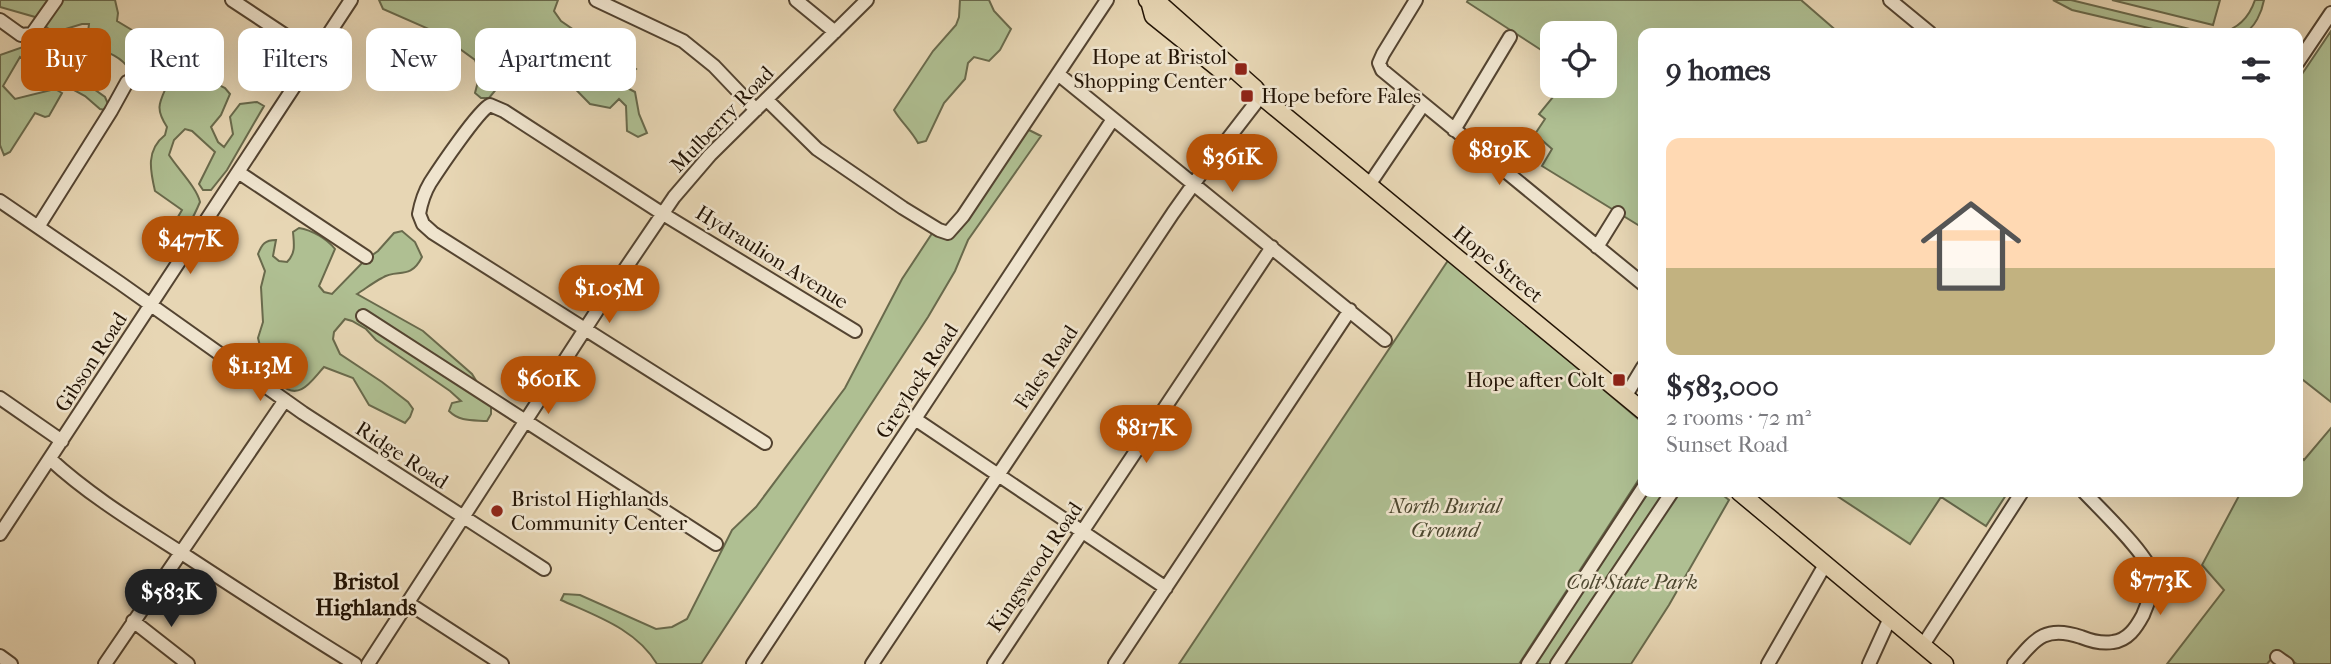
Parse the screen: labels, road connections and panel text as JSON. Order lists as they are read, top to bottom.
{
  "streets": {
    "main road": ["Hope Street"],
    "street": [
      "Mulberry Road",
      "Hydraulion Avenue",
      "Gibson Road",
      "Fales Road",
      "Greylock Road",
      "Ridge Road",
      "Kingswood Road"
    ]
  },
  "crossings": [
    ["Mulberry Road", "Hydraulion Avenue"],
    ["Mulberry Road", "Ridge Road"],
    ["Hope Street", "Fales Road"],
    ["Gibson Road", "Ridge Road"]
  ],
  "districts": ["Bristol Highlands"],
  "parks": ["North Burial Ground", "Colt State Park"],
  "places": {
    "transit": ["Hope at Bristol Shopping Center", "Hope before Fales", "Hope after Colt"],
    "other": ["Bristol Highlands Community Center"]
  },
  "page": {
    "chip": [
      "Buy",
      "Rent",
      "Filters",
      "New",
      "Apartment"
    ],
    "heading": "9 homes",
    "list": [
      {
        "name": "$583,000",
        "note": "2 rooms · 72 m² · Sunset Road"
      }
    ],
    "price": [
      "$819K",
      "$361K",
      "$477K",
      "$1.05M",
      "$1.13M",
      "$601K",
      "$817K",
      "$773K",
      "$583K"
    ]
  }
}
